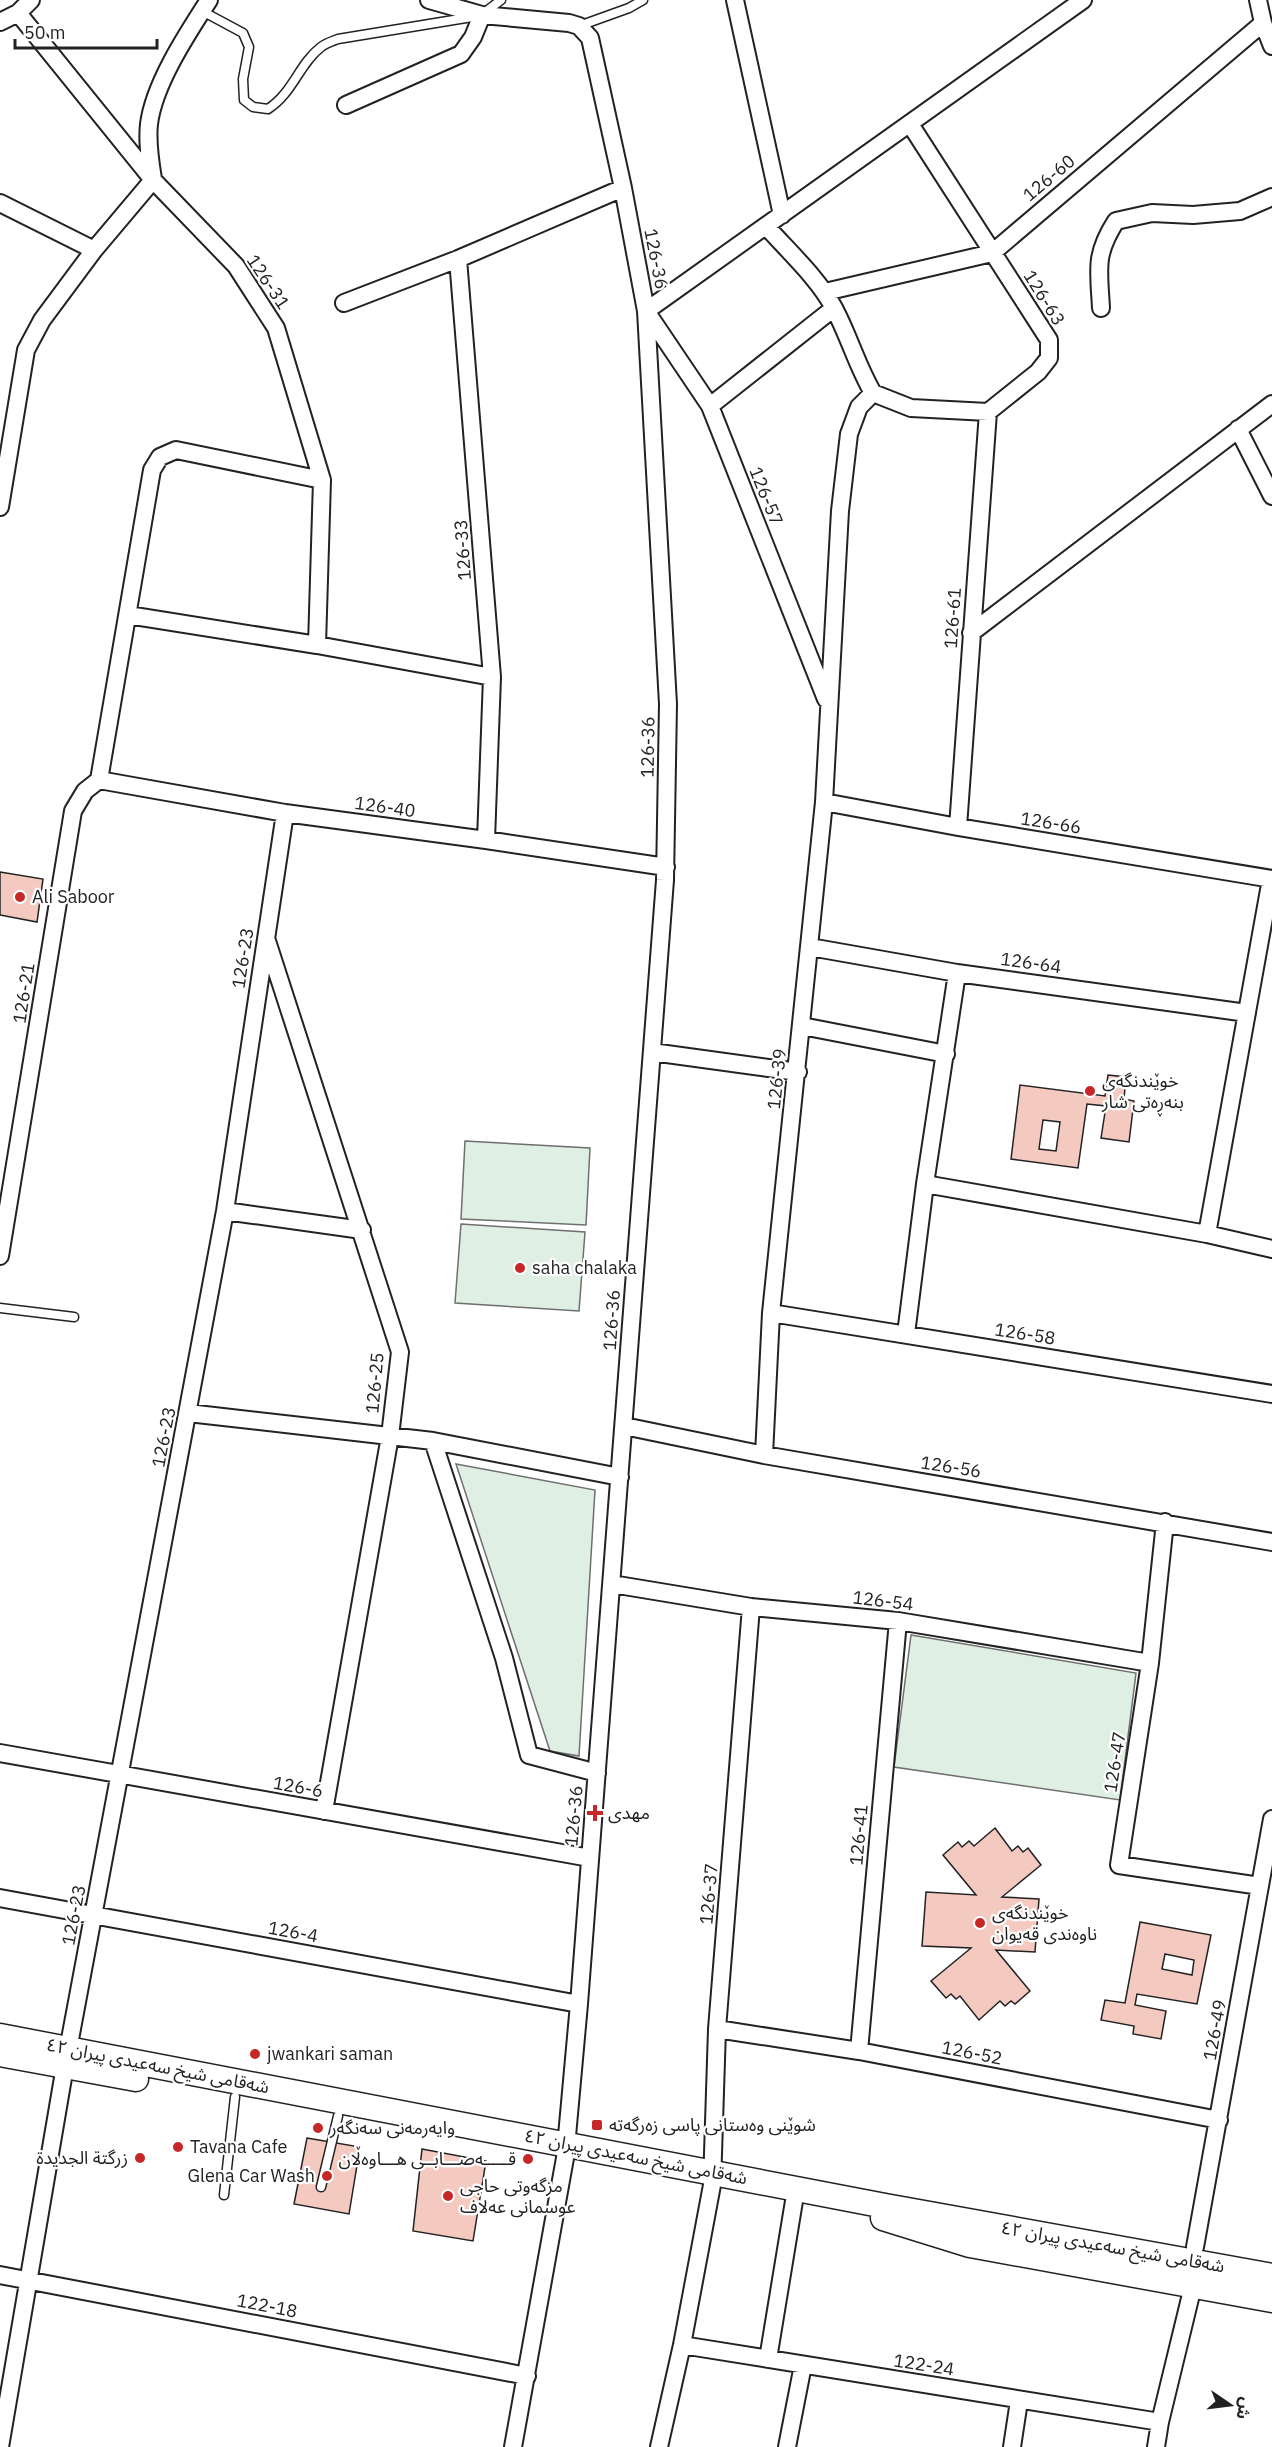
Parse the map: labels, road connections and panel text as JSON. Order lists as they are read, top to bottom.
{
  "streets": {
    "main road": ["شەقامی شیخ سەعیدی پیران ٤٢"],
    "street": [
      "126-60",
      "126-36",
      "126-31",
      "126-63",
      "126-57",
      "126-33",
      "126-61",
      "126-40",
      "126-66",
      "126-23",
      "126-64",
      "126-21",
      "126-39",
      "126-58",
      "126-25",
      "126-56",
      "126-54",
      "126-47",
      "126-6",
      "126-41",
      "126-37",
      "126-4",
      "126-49",
      "126-52",
      "122-18",
      "122-24"
    ]
  },
  "crossings": [
    ["126-60", "126-63"],
    ["126-36", "126-57"],
    ["126-36", "126-40"],
    ["126-36", "126-56"],
    ["126-36", "126-54"],
    ["126-36", "126-6"],
    ["126-36", "126-4"],
    ["126-36", "شەقامی شیخ سەعیدی پیران ٤٢"],
    ["126-36", "122-18"],
    ["126-63", "126-61"],
    ["126-57", "126-39"],
    ["126-33", "126-40"],
    ["126-61", "126-66"],
    ["126-40", "126-23"],
    ["126-40", "126-21"],
    ["126-66", "126-39"],
    ["126-23", "126-25"],
    ["126-23", "126-6"],
    ["126-23", "126-4"],
    ["126-23", "شەقامی شیخ سەعیدی پیران ٤٢"],
    ["126-23", "122-18"],
    ["126-64", "126-39"],
    ["126-39", "126-58"],
    ["126-39", "126-56"],
    ["126-25", "126-6"],
    ["126-56", "126-47"],
    ["126-54", "126-47"],
    ["126-54", "126-41"],
    ["126-54", "126-37"],
    ["126-47", "126-49"],
    ["126-41", "126-52"],
    ["126-37", "126-52"],
    ["126-37", "شەقامی شیخ سەعیدی پیران ٤٢"],
    ["126-37", "122-24"],
    ["126-49", "126-52"]
  ],
  "places": {
    "other": [
      "Ali Saboor",
      "خوێندنگەی بنەڕەتی شار",
      "saha chalaka",
      "خوێندنگەی ناوەندی قەیوان",
      "jwankari saman",
      "وایەرمەنی سەنگەر",
      "Tavana Cafe",
      "زرگتة الجديدة",
      "قـــــەصـــابــی هـــاوەڵان",
      "Glena Car Wash",
      "مزگەوتی حاجی عوسمانی عەلاف"
    ],
    "health": ["مهدی"],
    "transit": ["شوێنی وەستانی پاسی زەرگەتە"]
  },
  "scale_bar": "50 m",
  "north": "right"
}
